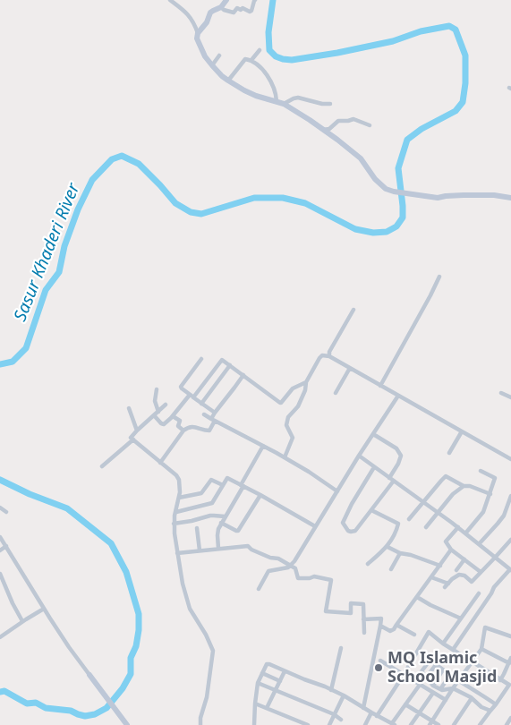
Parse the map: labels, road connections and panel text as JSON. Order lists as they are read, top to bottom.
{
  "water": ["Sasur Khaderi River"],
  "places": ["MQ Islamic School Masjid"]
}
